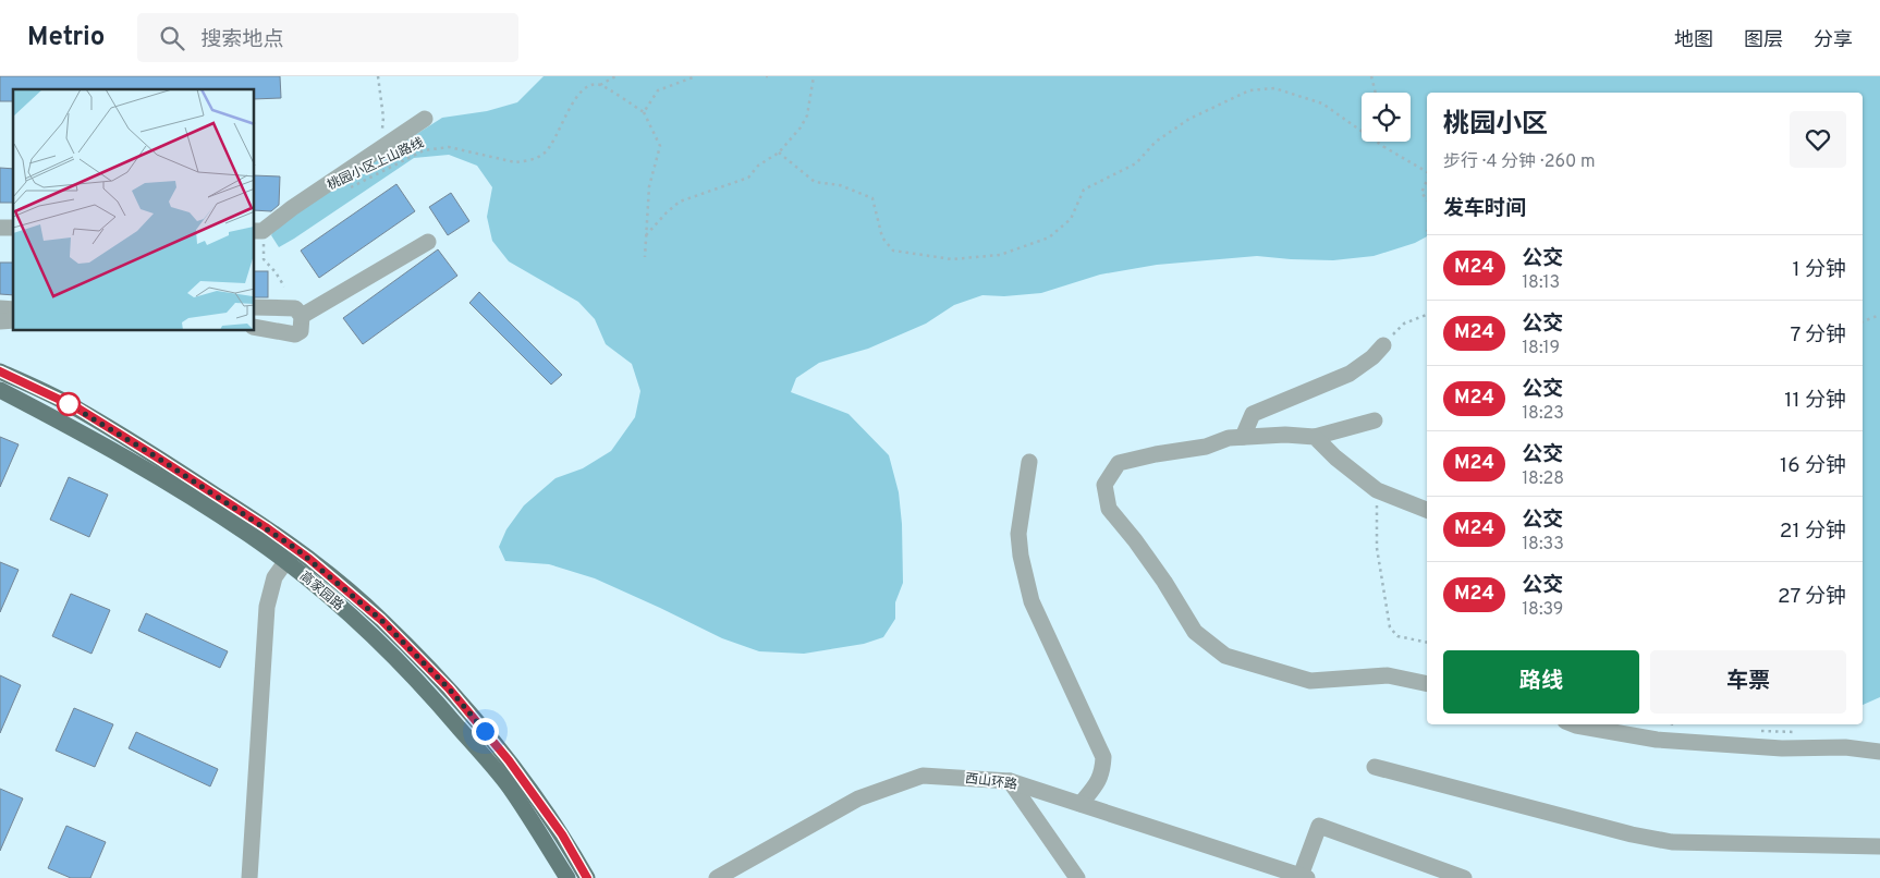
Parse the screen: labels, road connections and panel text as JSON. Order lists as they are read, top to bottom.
{
  "streets": {
    "main road": ["高家园路"],
    "street": ["西山环路"],
    "path": ["桃园小区上山路线"]
  },
  "lines": ["bus line M24"],
  "page": {
    "header": "Metrio",
    "search": "搜索地点",
    "nav": ["地图", "图层", "分享"],
    "heading": [
      ["桃园小区", "步行 · 4 分钟 · 260 m"],
      "发车时间"
    ],
    "list": [
      {
        "mark": "M24",
        "name": "公交",
        "note": "18:13",
        "value": "1 分钟"
      },
      {
        "mark": "M24",
        "name": "公交",
        "note": "18:19",
        "value": "7 分钟"
      },
      {
        "mark": "M24",
        "name": "公交",
        "note": "18:23",
        "value": "11 分钟"
      },
      {
        "mark": "M24",
        "name": "公交",
        "note": "18:28",
        "value": "16 分钟"
      },
      {
        "mark": "M24",
        "name": "公交",
        "note": "18:33",
        "value": "21 分钟"
      },
      {
        "mark": "M24",
        "name": "公交",
        "note": "18:39",
        "value": "27 分钟"
      }
    ],
    "buttons": ["路线", "车票"]
  }
}
